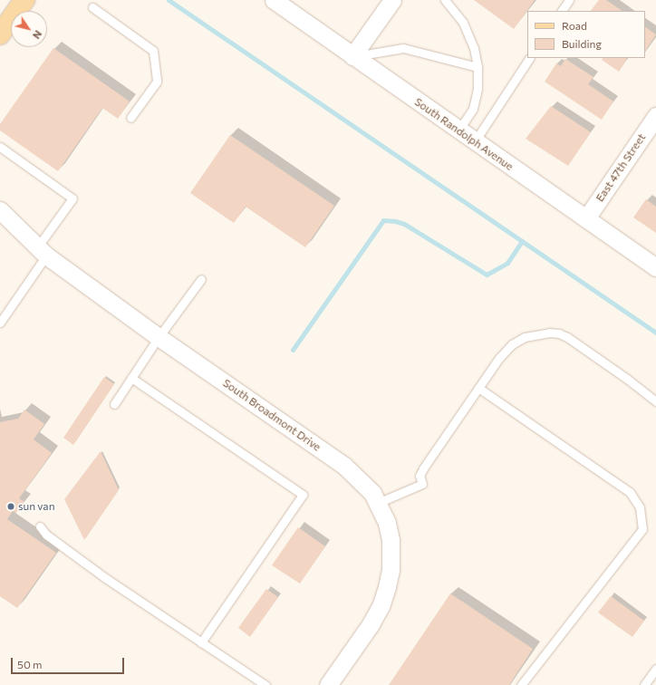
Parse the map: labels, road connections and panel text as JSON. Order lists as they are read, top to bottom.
{
  "streets": {
    "street": ["South Randolph Avenue", "East 47th Street", "South Broadmont Drive"]
  },
  "crossings": [
    ["South Randolph Avenue", "East 47th Street"]
  ],
  "places": ["sun van"],
  "legend": ["Road", "Building"],
  "scale_bar": "50 m",
  "north": "bottom right"
}
